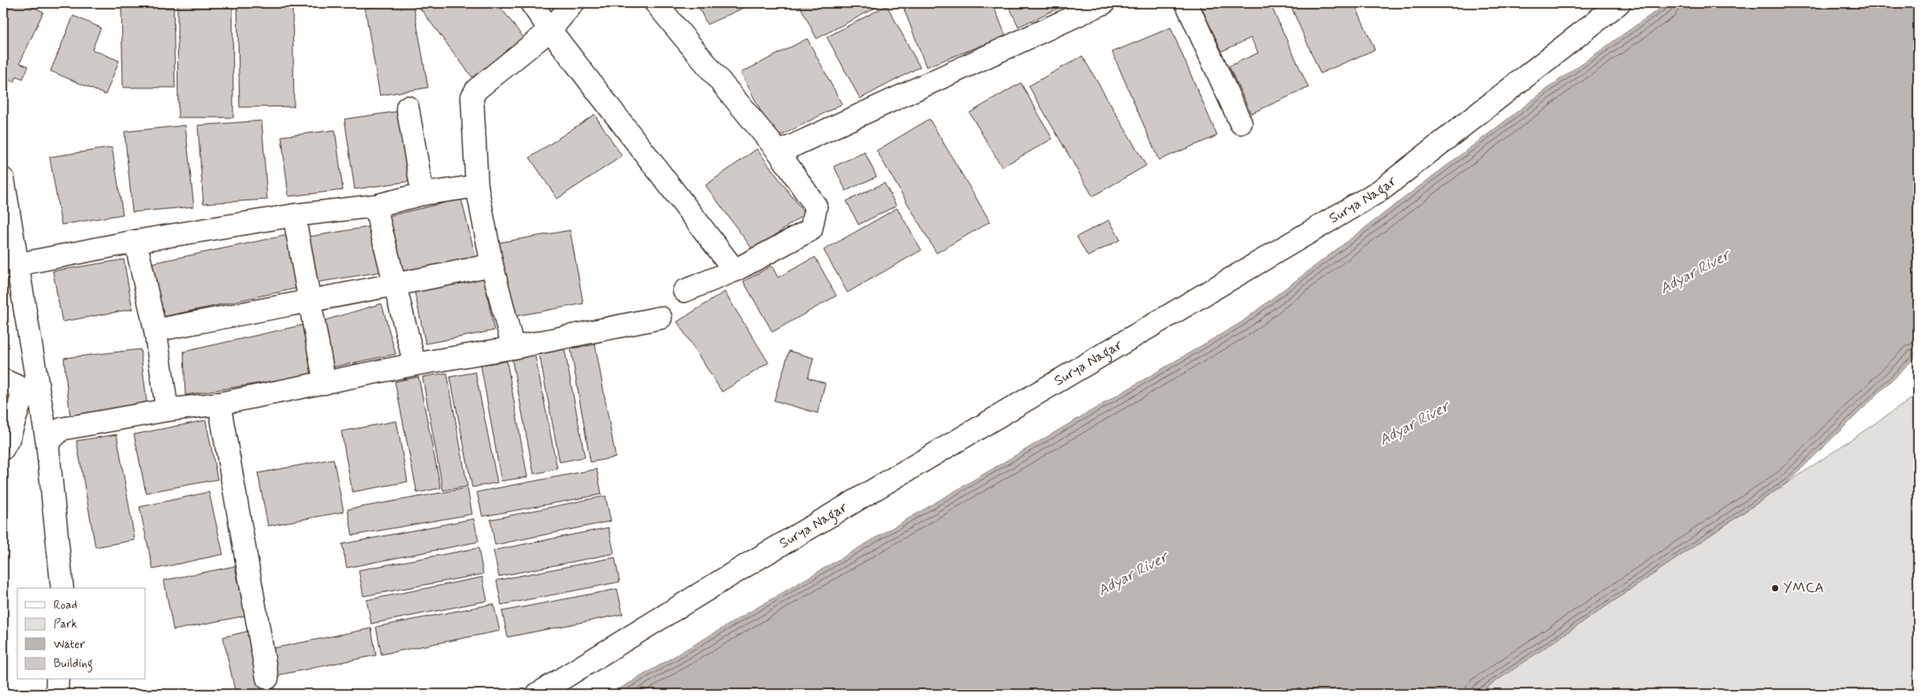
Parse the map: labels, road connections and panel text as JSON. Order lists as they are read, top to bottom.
{
  "streets": {
    "street": ["Surya Nagar"]
  },
  "water": ["Adyar River"],
  "places": ["YMCA"],
  "legend": [
    "Road",
    "Park",
    "Water",
    "Building"
  ]
}
